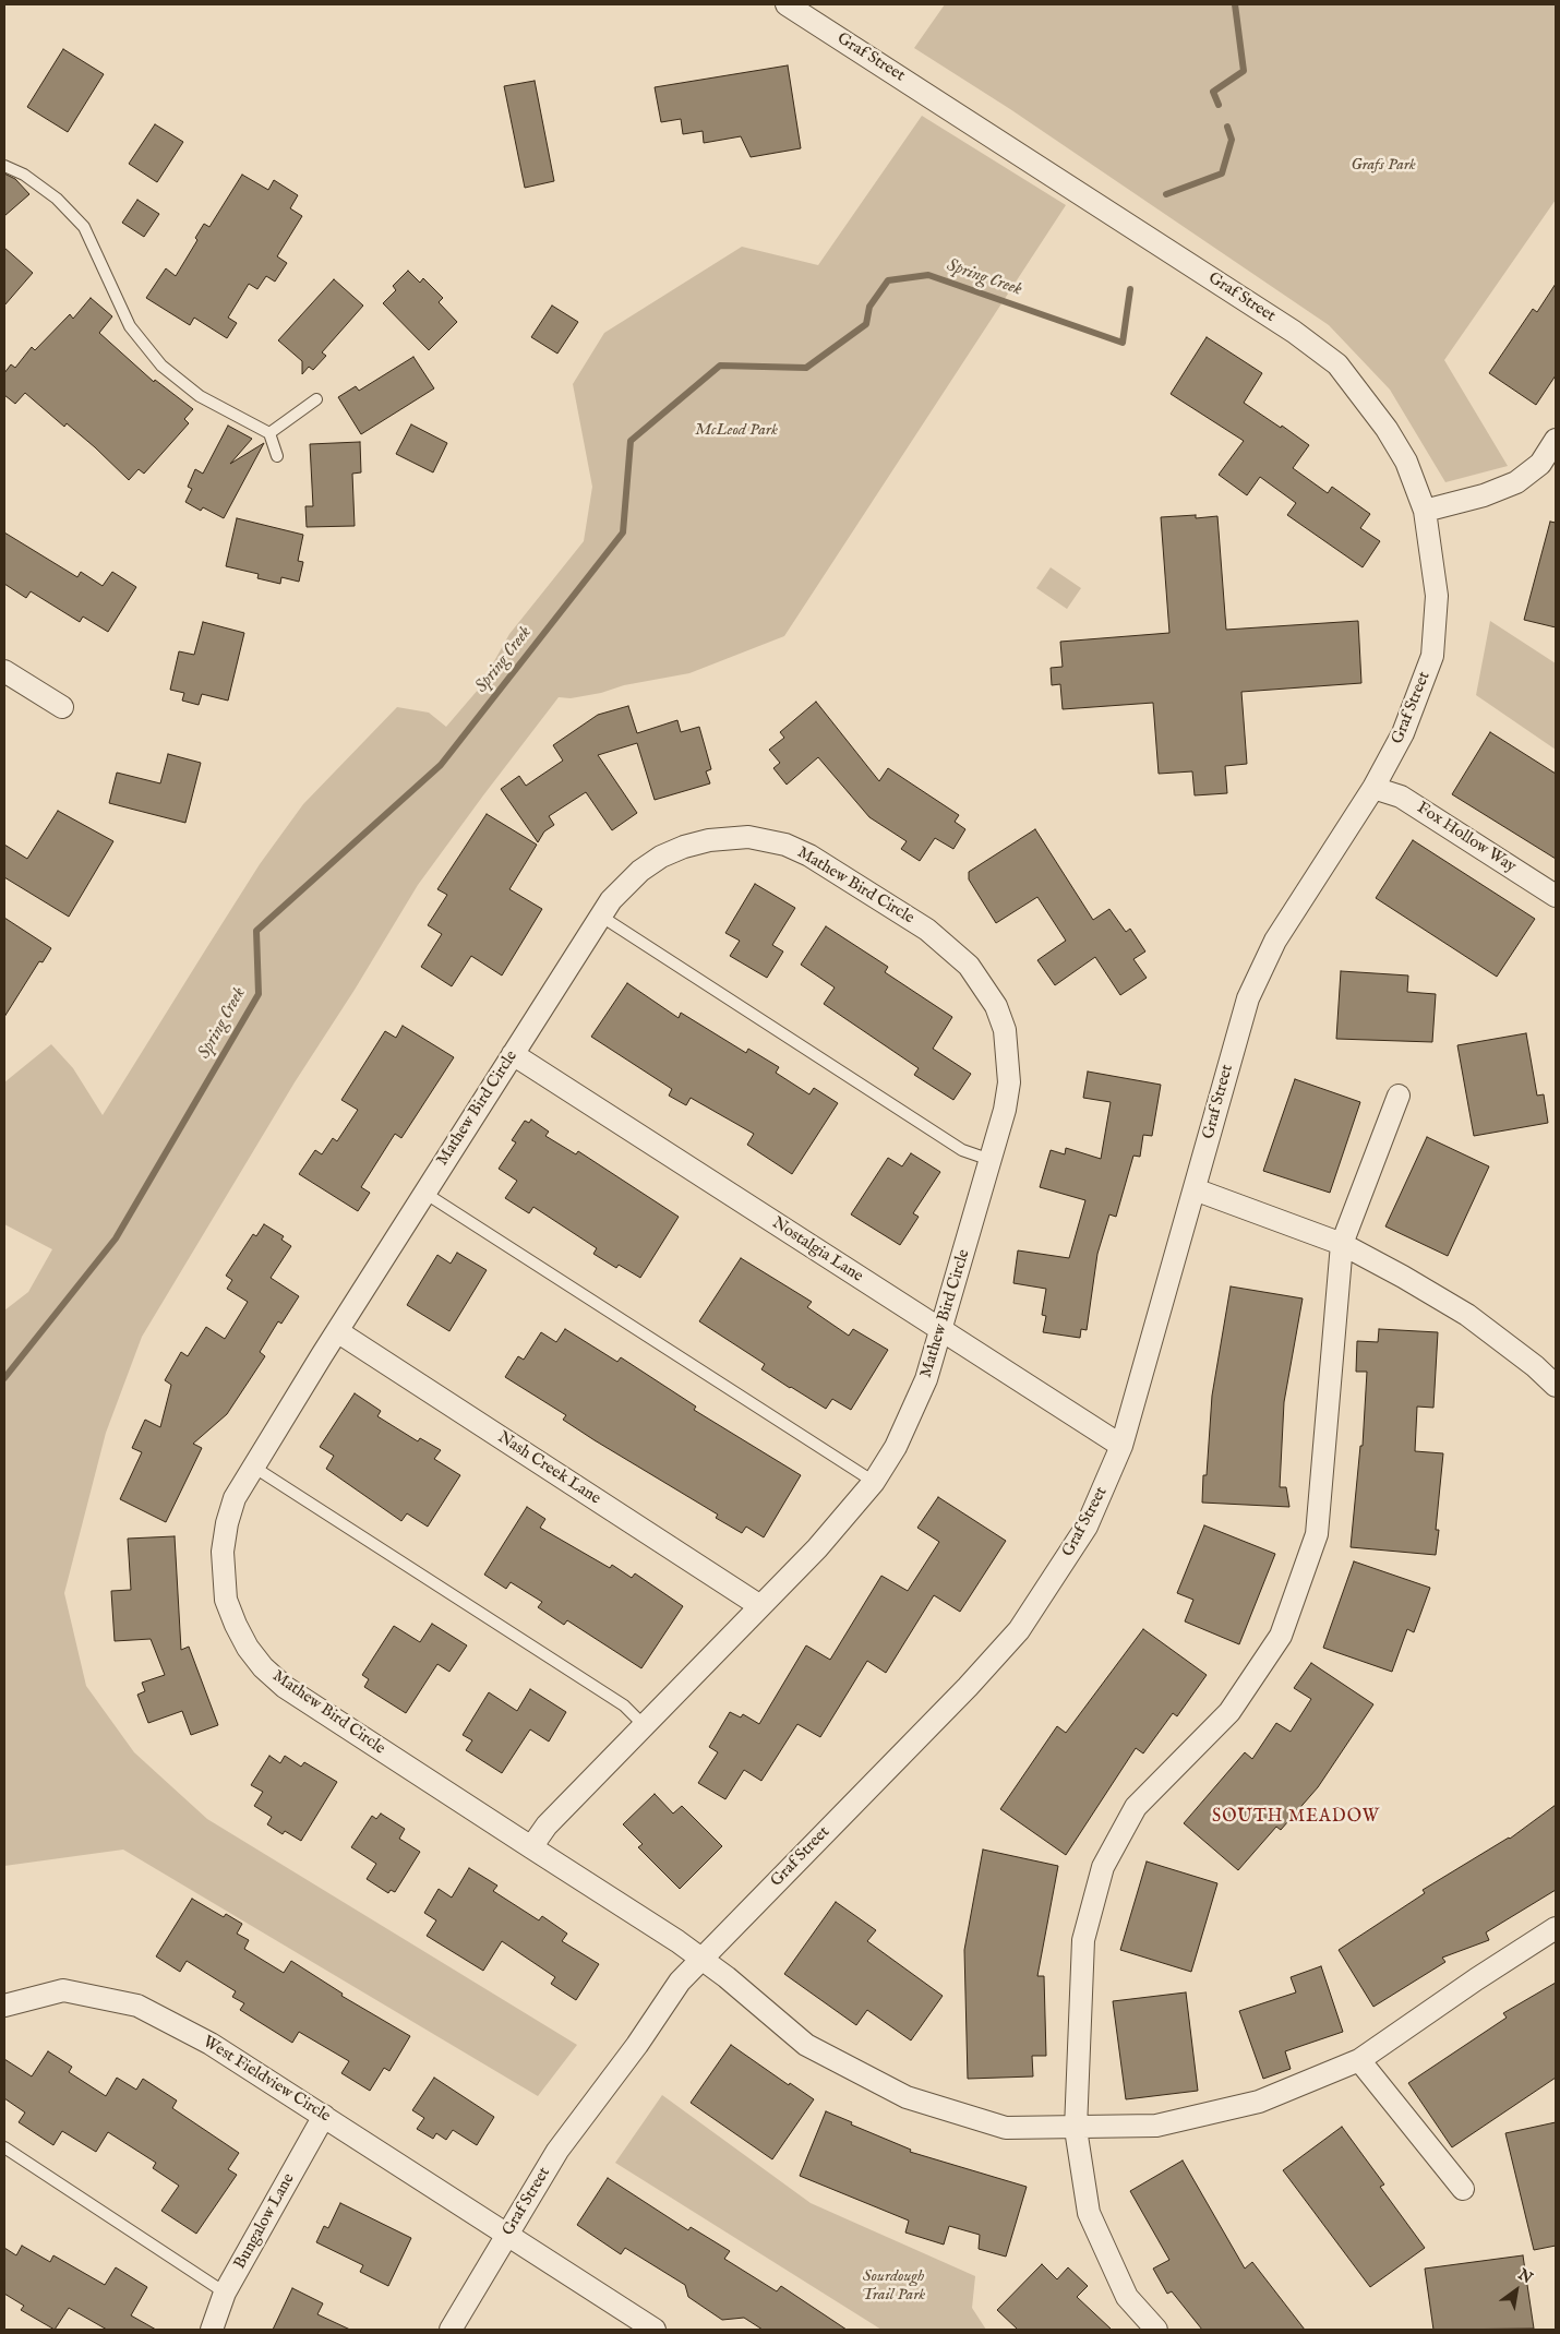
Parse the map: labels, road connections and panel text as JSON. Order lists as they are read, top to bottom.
{
  "streets": {
    "street": [
      "Graf Street",
      "Fox Hollow Way",
      "Mathew Bird Circle",
      "Nostalgia Lane",
      "Nash Creek Lane",
      "West Fieldview Circle",
      "Bungalow Lane"
    ]
  },
  "crossings": [
    ["Graf Street", "Fox Hollow Way"],
    ["Graf Street", "Mathew Bird Circle"],
    ["Graf Street", "Nostalgia Lane"],
    ["Graf Street", "West Fieldview Circle"],
    ["Mathew Bird Circle", "Nostalgia Lane"],
    ["Mathew Bird Circle", "Nash Creek Lane"],
    ["West Fieldview Circle", "Bungalow Lane"]
  ],
  "districts": ["SOUTH MEADOW"],
  "water": ["Spring Creek"],
  "parks": ["Grafs Park", "McLeod Park", "Sourdough Trail Park"],
  "north": "top right"
}
